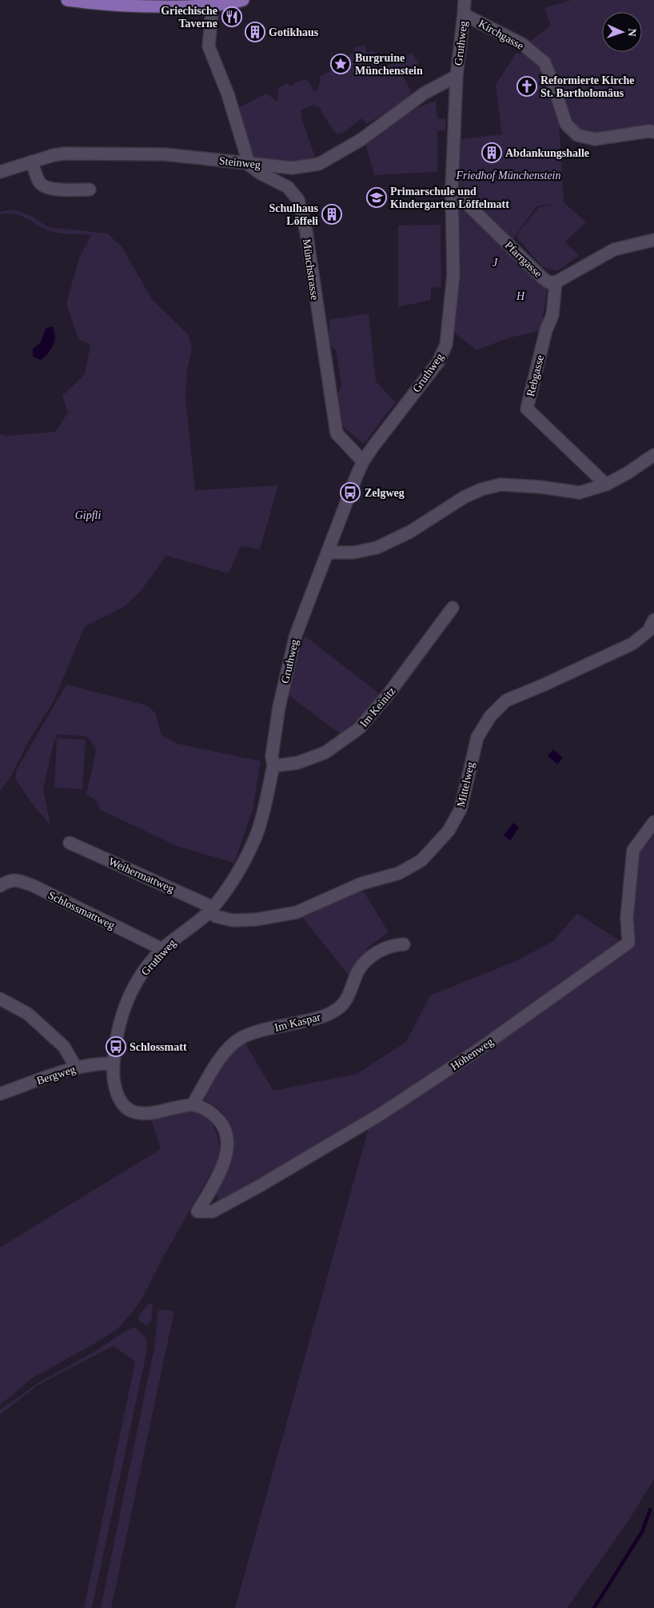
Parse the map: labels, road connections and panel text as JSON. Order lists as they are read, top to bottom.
{
  "streets": {
    "street": [
      "Kirchgasse",
      "Gruthweg",
      "Steinweg",
      "Pfarrgasse",
      "Münchstrasse",
      "Rebgasse",
      "Im Keinitz",
      "Mittelweg",
      "Weihermattweg",
      "Schlossmattweg",
      "Im Kaspar",
      "Höhenweg",
      "Bergweg"
    ]
  },
  "crossings": [
    ["Kirchgasse", "Gruthweg"],
    ["Gruthweg", "Steinweg"],
    ["Gruthweg", "Pfarrgasse"],
    ["Gruthweg", "Münchstrasse"],
    ["Gruthweg", "Im Keinitz"],
    ["Gruthweg", "Mittelweg"],
    ["Gruthweg", "Weihermattweg"],
    ["Gruthweg", "Schlossmattweg"],
    ["Gruthweg", "Im Kaspar"],
    ["Gruthweg", "Höhenweg"],
    ["Gruthweg", "Bergweg"],
    ["Steinweg", "Münchstrasse"],
    ["Pfarrgasse", "Rebgasse"],
    ["Mittelweg", "Weihermattweg"],
    ["Im Kaspar", "Höhenweg"]
  ],
  "parks": [
    "Friedhof Münchenstein",
    "J",
    "H",
    "Gipfli"
  ],
  "places": {
    "restaurant": ["Griechische Taverne"],
    "building": ["Gotikhaus", "Abdankungshalle", "Schulhaus Löffeli"],
    "place": ["Burgruine Münchenstein"],
    "church": ["Reformierte Kirche St. Bartholomäus"],
    "school or university": ["Primarschule und Kindergarten Löffelmatt"],
    "bus stop": ["Zelgweg", "Schlossmatt"]
  },
  "north": "right"
}
